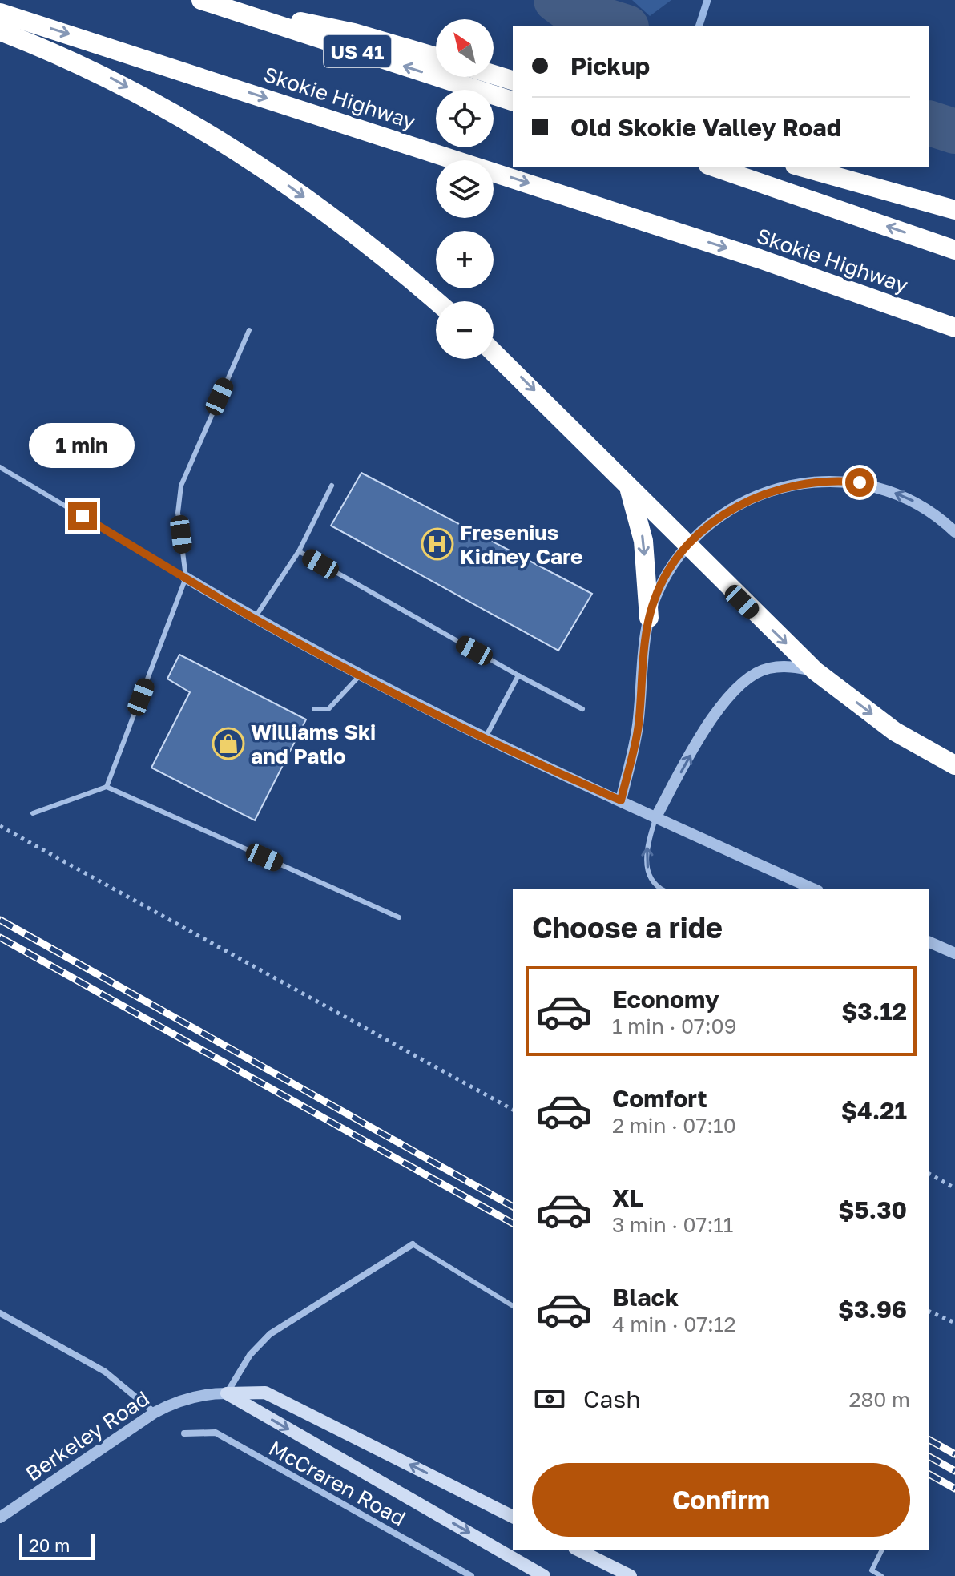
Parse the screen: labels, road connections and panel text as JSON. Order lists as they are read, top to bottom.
{
  "streets": {
    "highway": ["US 41", "Skokie Highway"],
    "street": ["Berkeley Road", "McCraren Road"]
  },
  "places": {
    "hospital": ["Fresenius Kidney Care"],
    "shop": ["Williams Ski and Patio"]
  },
  "scale_bar": "20 m",
  "north": "top left",
  "page": {
    "map_buttons": ["+", "−"],
    "banner": ["Pickup", "Old Skokie Valley Road"],
    "bubble": "1 min",
    "heading": "Choose a ride",
    "list": [
      {
        "name": "Economy",
        "note": "1 min · 07:09",
        "value": "$3.12"
      },
      {
        "name": "Comfort",
        "note": "2 min · 07:10",
        "value": "$4.21"
      },
      {
        "name": "XL",
        "note": "3 min · 07:11",
        "value": "$5.30"
      },
      {
        "name": "Black",
        "note": "4 min · 07:12",
        "value": "$3.96"
      }
    ],
    "pay": ["Cash", "280 m"],
    "buttons": "Confirm",
    "scale": "20 m"
  }
}
